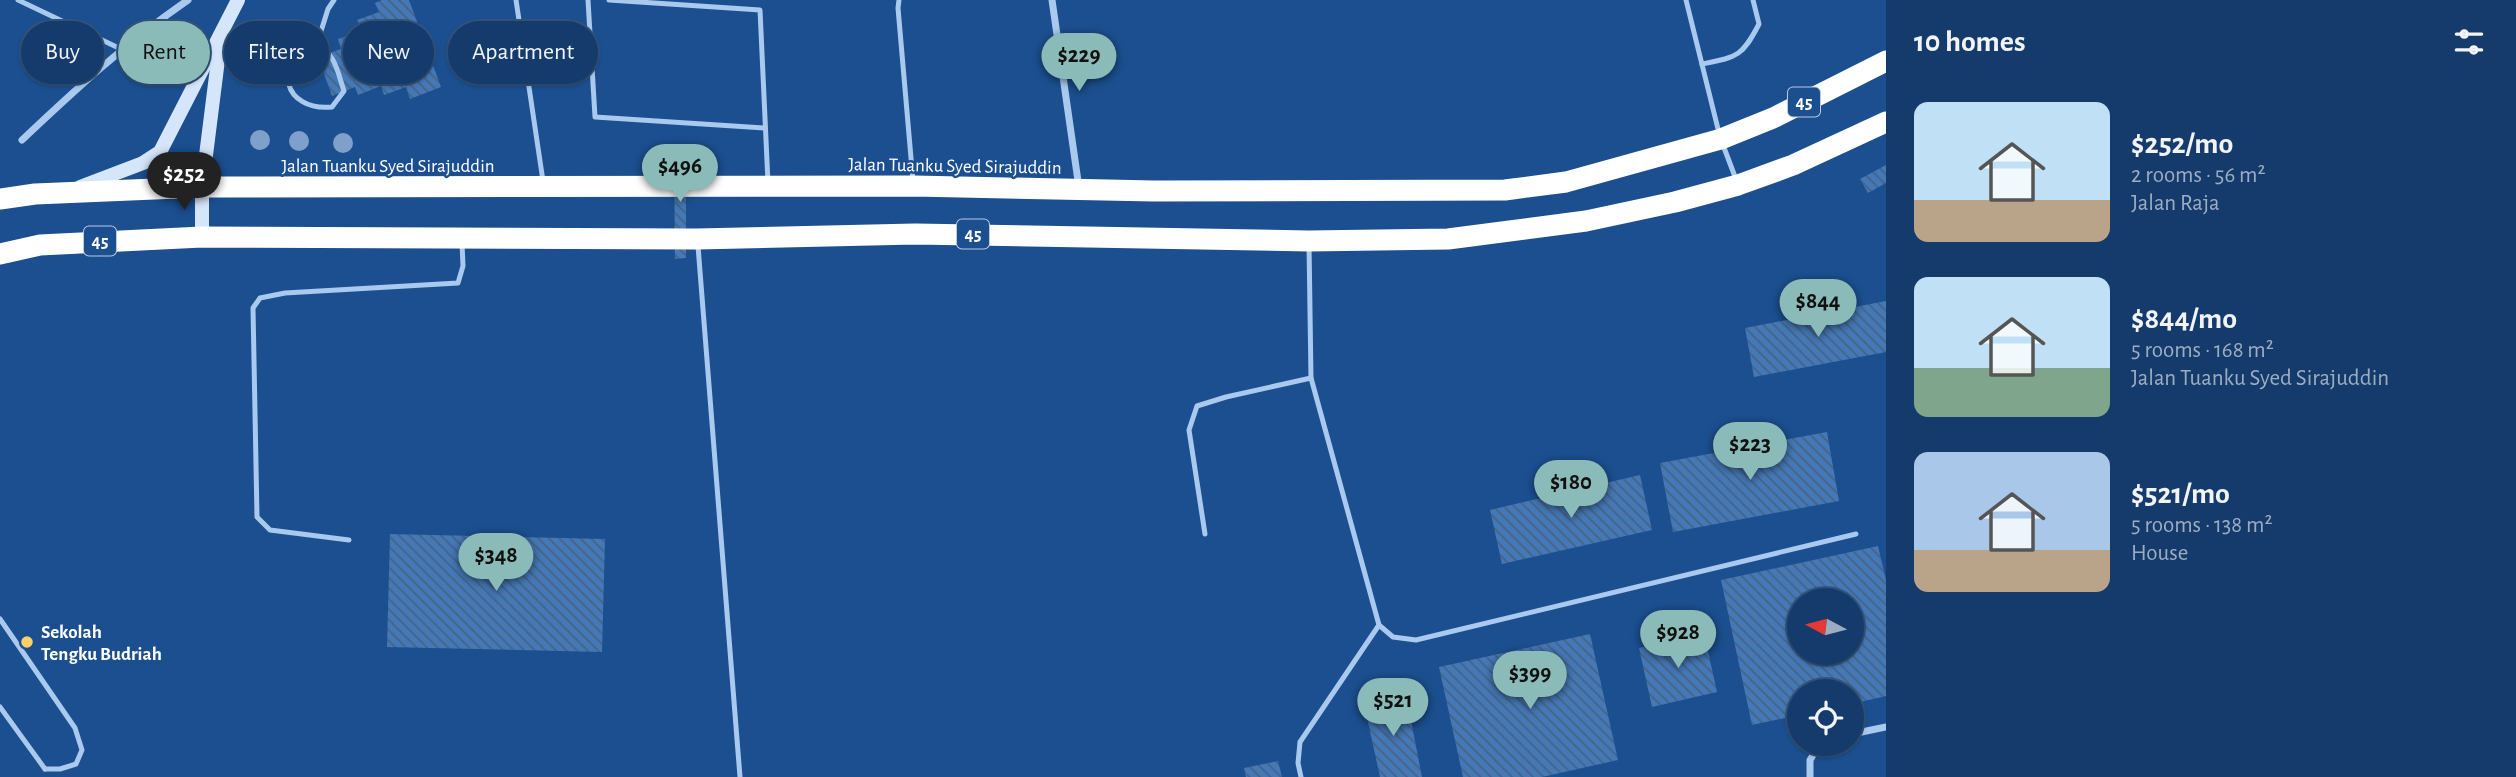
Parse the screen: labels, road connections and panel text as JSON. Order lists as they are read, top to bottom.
{
  "streets": {
    "highway": ["45", "Jalan Tuanku Syed Sirajuddin"]
  },
  "places": ["Sekolah Tengku Budriah"],
  "north": "left",
  "page": {
    "heading": "10 homes",
    "chip": [
      "Buy",
      "Rent",
      "Filters",
      "New",
      "Apartment"
    ],
    "price": [
      "$229",
      "$496",
      "$252",
      "$844",
      "$223",
      "$180",
      "$348",
      "$928",
      "$399",
      "$521"
    ],
    "list": [
      {
        "name": "$252/mo",
        "note": "2 rooms · 56 m² · Jalan Raja"
      },
      {
        "name": "$844/mo",
        "note": "5 rooms · 168 m² · Jalan Tuanku Syed Sirajuddin"
      },
      {
        "name": "$521/mo",
        "note": "5 rooms · 138 m² · House"
      }
    ]
  }
}
